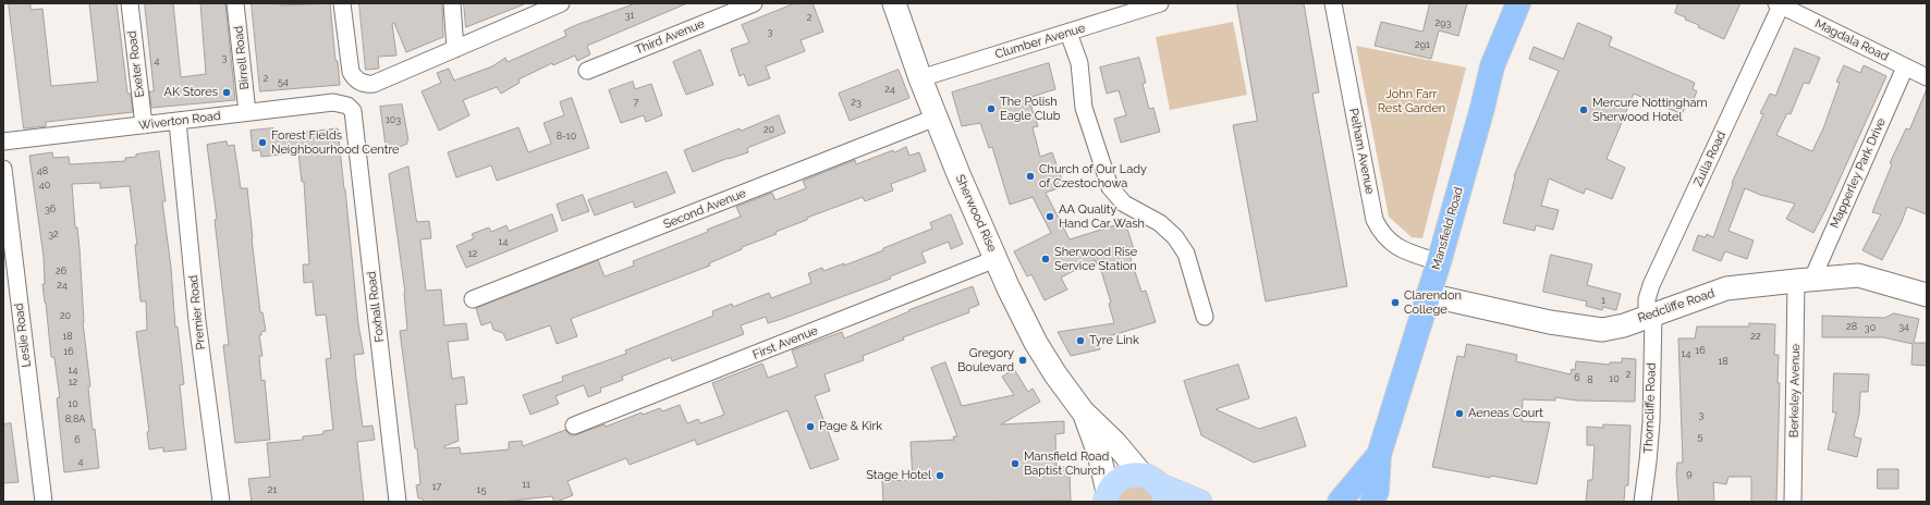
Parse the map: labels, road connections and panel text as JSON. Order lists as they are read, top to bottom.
{
  "streets": {
    "highway": ["Mansfield Road"],
    "main road": ["Sherwood Rise", "Redcliffe Road"],
    "street": [
      "Third Avenue",
      "Magdala Road",
      "Clumber Avenue",
      "Birrell Road",
      "Exeter Road",
      "Wiverton Road",
      "Pelham Avenue",
      "Zulla Road",
      "Mapperley Park Drive",
      "Second Avenue",
      "Foxhall Road",
      "Premier Road",
      "Leslie Road",
      "First Avenue",
      "Berkeley Avenue",
      "Thorncliffe Road"
    ]
  },
  "crossings": [
    ["Magdala Road", "Zulla Road"],
    ["Magdala Road", "Mapperley Park Drive"],
    ["Clumber Avenue", "Sherwood Rise"],
    ["Birrell Road", "Wiverton Road"],
    ["Exeter Road", "Wiverton Road"],
    ["Wiverton Road", "Foxhall Road"],
    ["Wiverton Road", "Premier Road"],
    ["Pelham Avenue", "Mansfield Road"],
    ["Zulla Road", "Redcliffe Road"],
    ["Zulla Road", "Thorncliffe Road"],
    ["Mapperley Park Drive", "Redcliffe Road"],
    ["Mapperley Park Drive", "Berkeley Avenue"],
    ["Second Avenue", "Sherwood Rise"],
    ["Sherwood Rise", "First Avenue"],
    ["Mansfield Road", "Redcliffe Road"],
    ["Redcliffe Road", "Berkeley Avenue"],
    ["Redcliffe Road", "Thorncliffe Road"]
  ],
  "parks": ["John Farr Rest Garden"],
  "places": [
    "AK Stores",
    "The Polish Eagle Club",
    "Mercure Nottingham Sherwood Hotel",
    "Forest Fields Neighbourhood Centre",
    "Church of Our Lady of Czestochowa",
    "AA Quality Hand Car Wash",
    "Sherwood Rise Service Station",
    "Clarendon College",
    "Tyre Link",
    "Gregory Boulevard",
    "Aeneas Court",
    "Page & Kirk",
    "Mansfield Road Baptist Church",
    "Stage Hotel"
  ],
  "house_numbers": [
    "31",
    "2",
    "293",
    "3",
    "291",
    "3",
    "4",
    "2",
    "54",
    "24",
    "7",
    "23",
    "103",
    "20",
    "8-10",
    "48",
    "40",
    "36",
    "32",
    "14",
    "12",
    "26",
    "24",
    "1",
    "20",
    "28",
    "34",
    "30",
    "18",
    "22",
    "16",
    "16",
    "14",
    "18",
    "14",
    "2",
    "6",
    "10",
    "8",
    "12",
    "10",
    "3",
    "8;8A",
    "5",
    "6",
    "4",
    "9",
    "11",
    "17",
    "21",
    "15"
  ]
}
